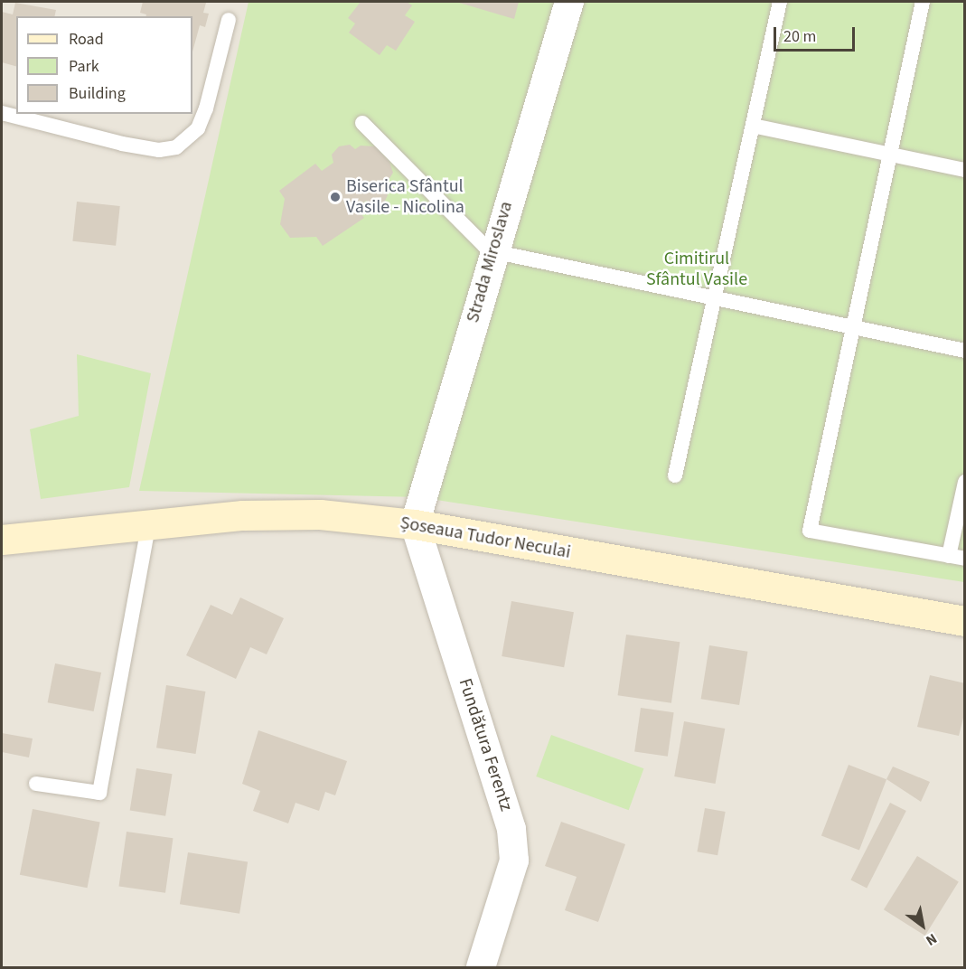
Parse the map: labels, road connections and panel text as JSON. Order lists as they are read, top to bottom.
{
  "streets": {
    "main road": ["Șoseaua Tudor Neculai"],
    "street": ["Strada Miroslava", "Fundătura Ferentz"]
  },
  "crossings": [
    ["Strada Miroslava", "Șoseaua Tudor Neculai"],
    ["Strada Miroslava", "Fundătura Ferentz"],
    ["Șoseaua Tudor Neculai", "Fundătura Ferentz"]
  ],
  "parks": ["Cimitirul Sfântul Vasile"],
  "places": ["Biserica Sfântul Vasile - Nicolina"],
  "legend": ["Road", "Park", "Building"],
  "scale_bar": "20 m",
  "north": "bottom right"
}
